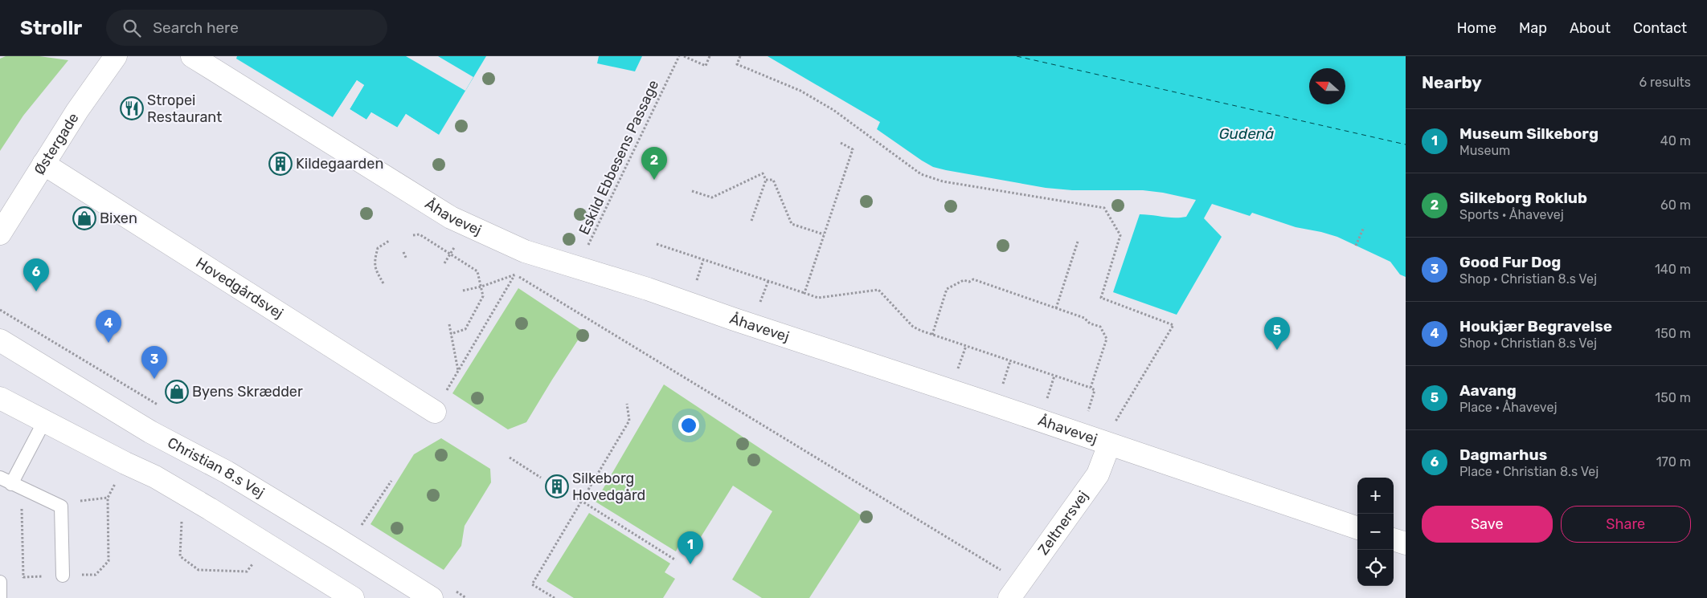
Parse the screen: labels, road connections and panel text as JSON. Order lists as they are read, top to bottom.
{
  "streets": {
    "street": [
      "Østergade",
      "Åhavevej",
      "Hovedgårdsvej",
      "Christian 8.s Vej",
      "Zeltnersvej"
    ],
    "path": ["Eskild Ebbesens Passage"]
  },
  "crossings": [
    ["Østergade", "Hovedgårdsvej"],
    ["Eskild Ebbesens Passage", "Åhavevej"],
    ["Åhavevej", "Zeltnersvej"]
  ],
  "water": ["Gudenå"],
  "places": {
    "restaurant": ["Stropei Restaurant"],
    "building": ["Kildegaarden", "Silkeborg Hovedgård"],
    "shop": ["Bixen", "Byens Skrædder"]
  },
  "north": "left",
  "page": {
    "header": "Strollr",
    "search": "Search here",
    "nav": [
      "Home",
      "Map",
      "About",
      "Contact"
    ],
    "heading": ["Nearby", "6 results"],
    "list": [
      {
        "mark": "1",
        "name": "Museum Silkeborg",
        "note": "Museum",
        "value": "40 m"
      },
      {
        "mark": "2",
        "name": "Silkeborg Roklub",
        "note": "Sports · Åhavevej",
        "value": "60 m"
      },
      {
        "mark": "3",
        "name": "Good Fur Dog",
        "note": "Shop · Christian 8.s Vej",
        "value": "140 m"
      },
      {
        "mark": "4",
        "name": "Houkjær Begravelse",
        "note": "Shop · Christian 8.s Vej",
        "value": "150 m"
      },
      {
        "mark": "5",
        "name": "Aavang",
        "note": "Place · Åhavevej",
        "value": "150 m"
      },
      {
        "mark": "6",
        "name": "Dagmarhus",
        "note": "Place · Christian 8.s Vej",
        "value": "170 m"
      }
    ],
    "pins": [
      "2",
      "6",
      "4",
      "5",
      "3",
      "1"
    ],
    "map_buttons": ["+", "−"],
    "buttons": ["Save", "Share"]
  }
}
